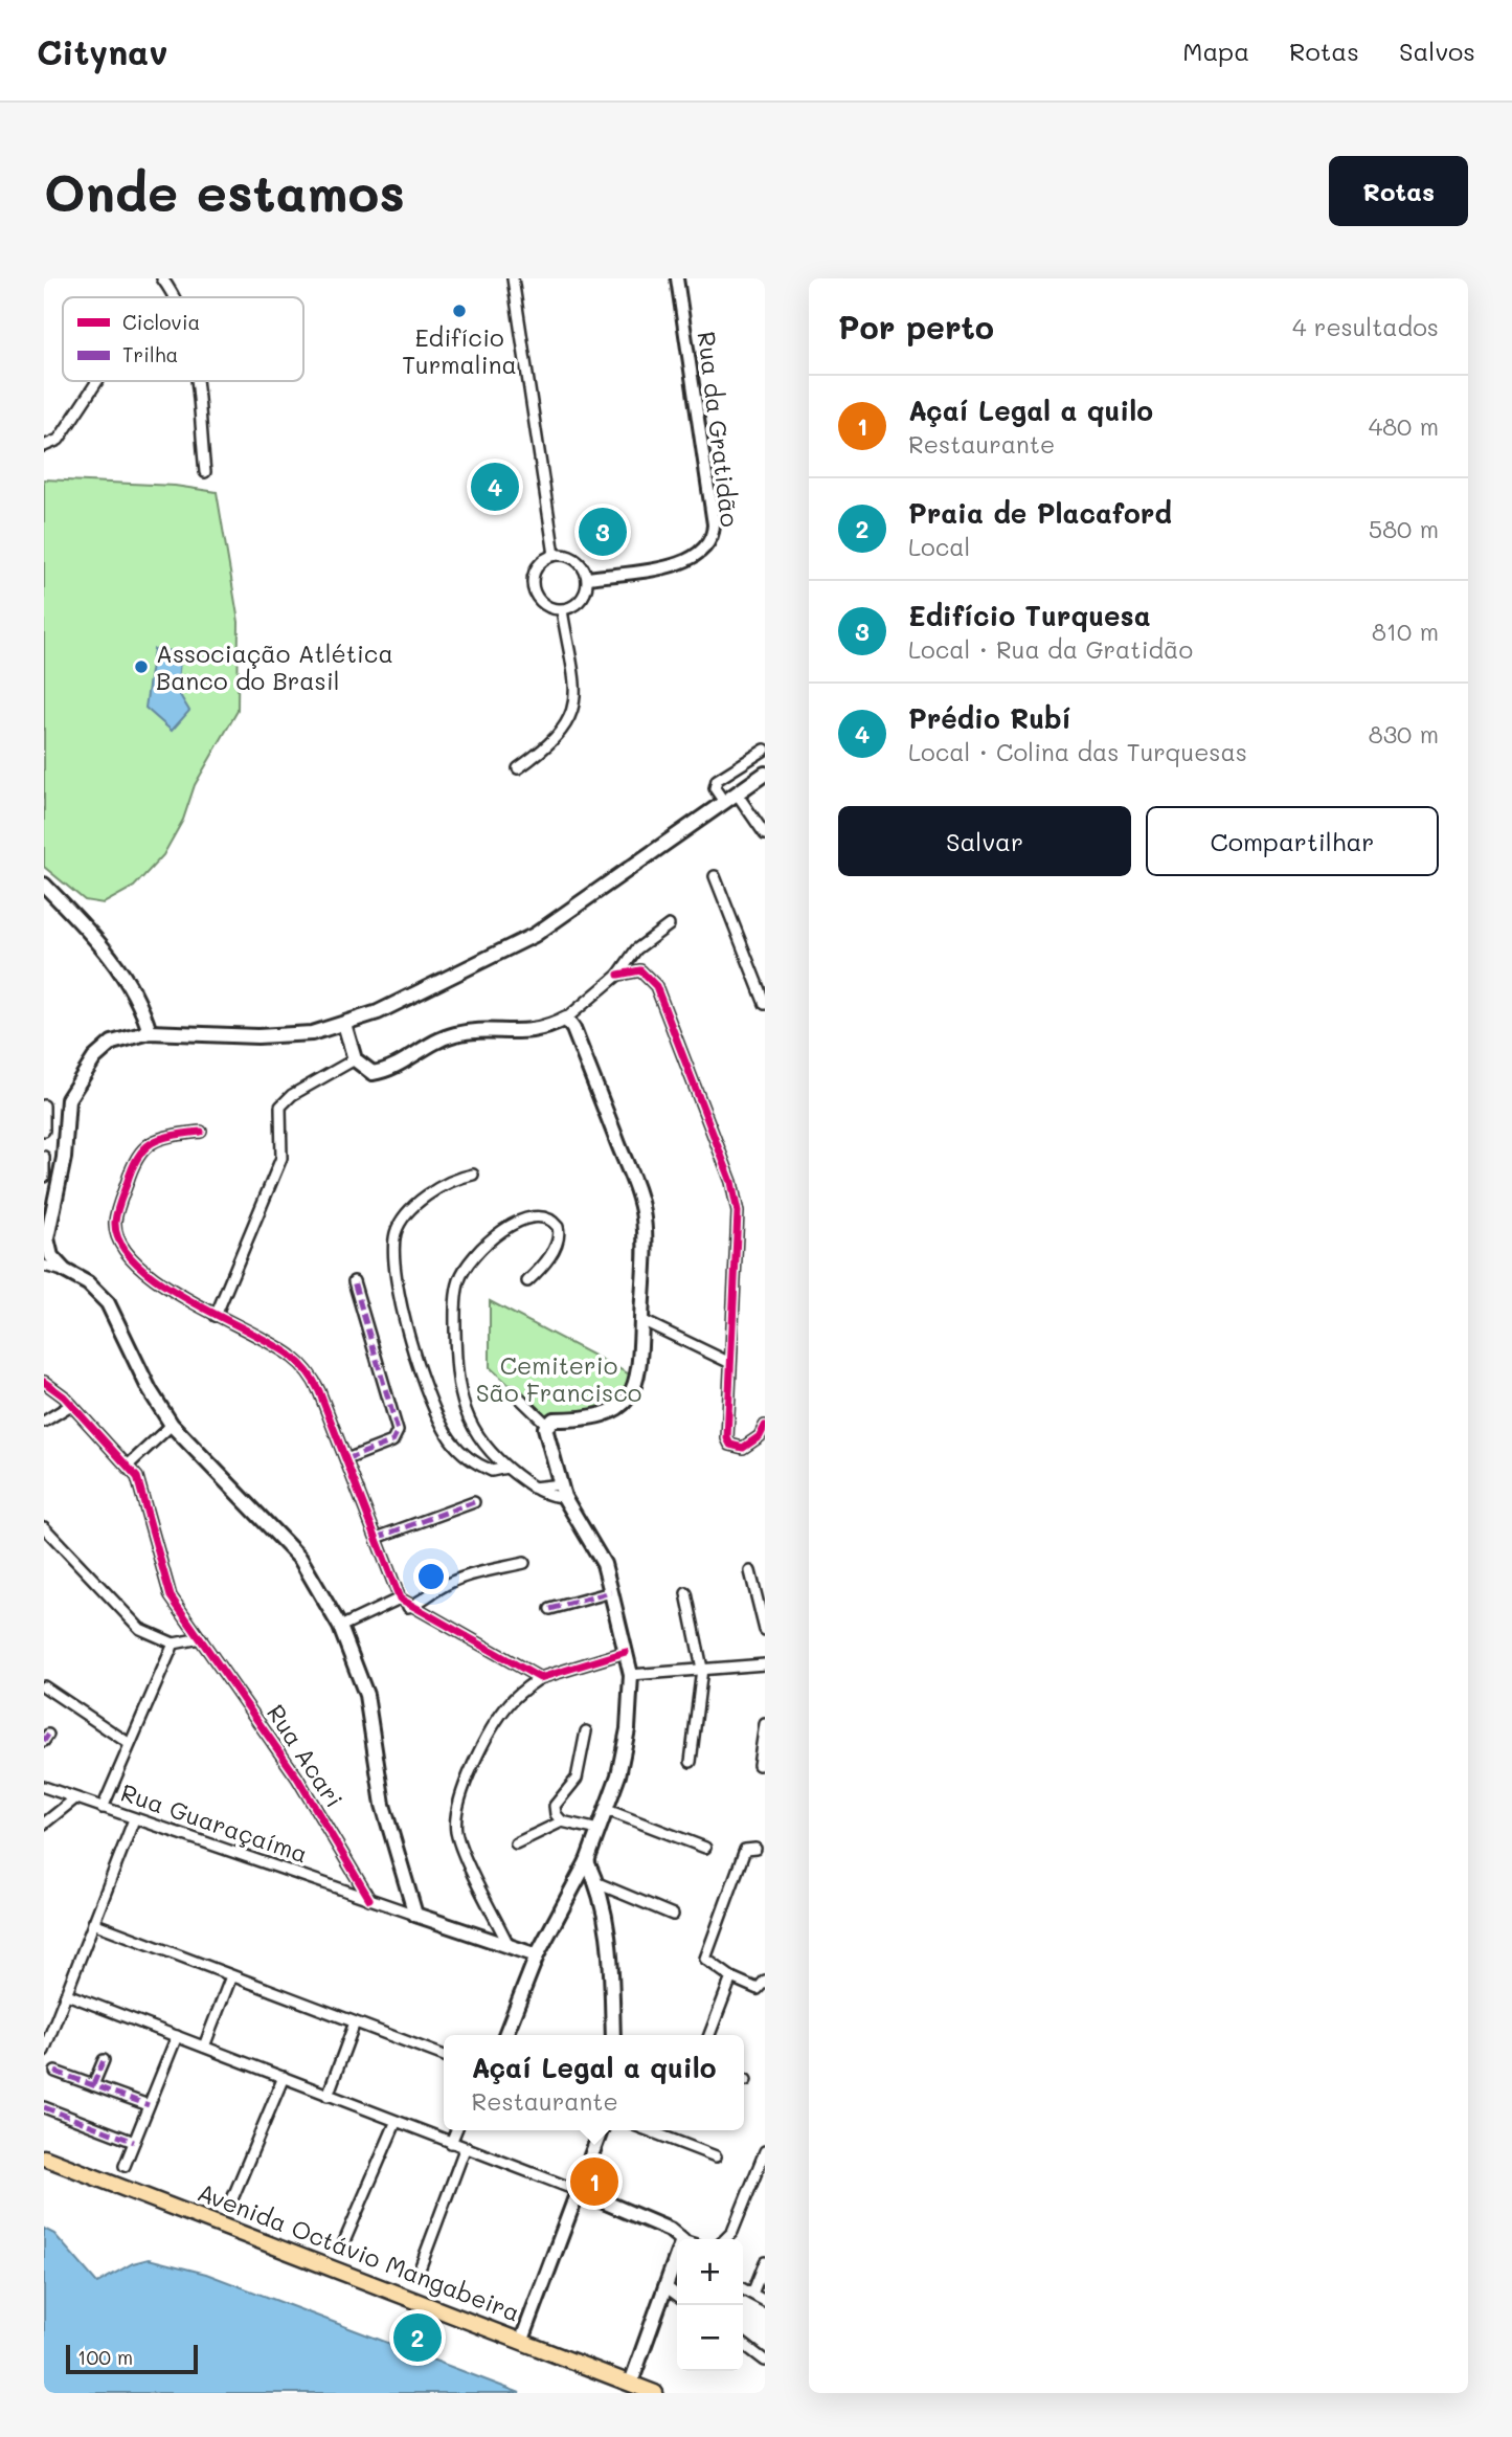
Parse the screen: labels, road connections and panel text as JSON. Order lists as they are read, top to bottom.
{
  "streets": {
    "main road": ["Rua Guaraçaíma", "Avenida Octávio Mangabeira"],
    "street": ["Rua da Gratidão", "Rua Acari"]
  },
  "crossings": [
    ["Rua Acari", "Rua Guaraçaíma"]
  ],
  "parks": ["Cemiterio São Francisco"],
  "places": ["Edifício Turmalina", "Associação Atlética Banco do Brasil"],
  "legend": ["Ciclovia", "Trilha"],
  "scale_bar": "100 m",
  "page": {
    "header": "Citynav",
    "nav": ["Mapa", "Rotas", "Salvos"],
    "buttons": [
      "Rotas",
      ["Salvar", "Compartilhar"]
    ],
    "title": "Onde estamos",
    "heading": ["Por perto", "4 resultados"],
    "list": [
      {
        "mark": "1",
        "name": "Açaí Legal a quilo",
        "note": "Restaurante",
        "value": "480 m"
      },
      {
        "mark": "2",
        "name": "Praia de Placaford",
        "note": "Local",
        "value": "580 m"
      },
      {
        "mark": "3",
        "name": "Edifício Turquesa",
        "note": "Local · Rua da Gratidão",
        "value": "810 m"
      },
      {
        "mark": "4",
        "name": "Prédio Rubí",
        "note": "Local · Colina das Turquesas",
        "value": "830 m"
      }
    ],
    "pins": [
      "4",
      "3",
      "1",
      "2"
    ],
    "popup": ["Açaí Legal a quilo", "Restaurante"],
    "map_buttons": ["+", "−"],
    "scale": "100 m"
  }
}
